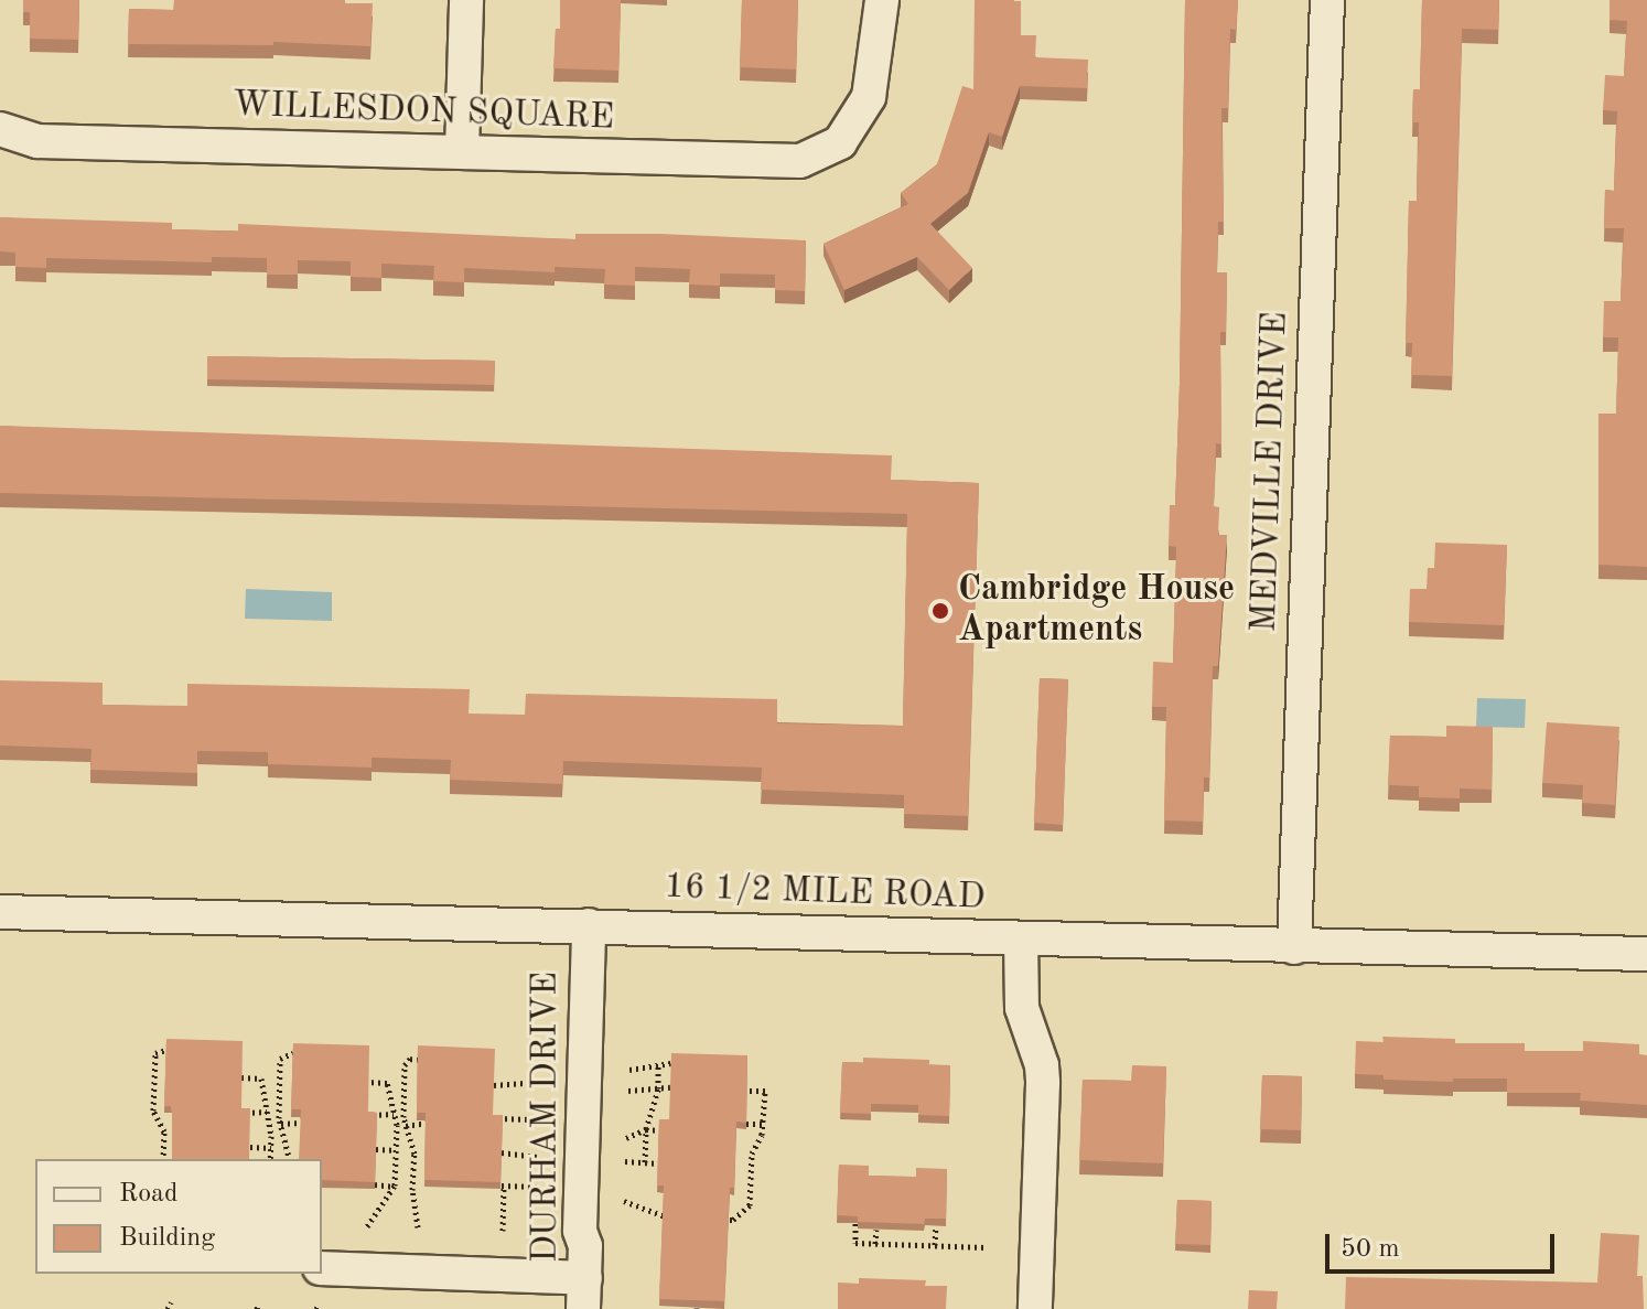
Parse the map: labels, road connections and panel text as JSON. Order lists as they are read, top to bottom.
{
  "streets": {
    "street": [
      "WILLESDON SQUARE",
      "MEDVILLE DRIVE",
      "16 1/2 MILE ROAD",
      "DURHAM DRIVE"
    ]
  },
  "crossings": [
    ["MEDVILLE DRIVE", "16 1/2 MILE ROAD"],
    ["16 1/2 MILE ROAD", "DURHAM DRIVE"]
  ],
  "places": ["Cambridge House Apartments"],
  "legend": ["Road", "Building"],
  "scale_bar": "50 m"
}
